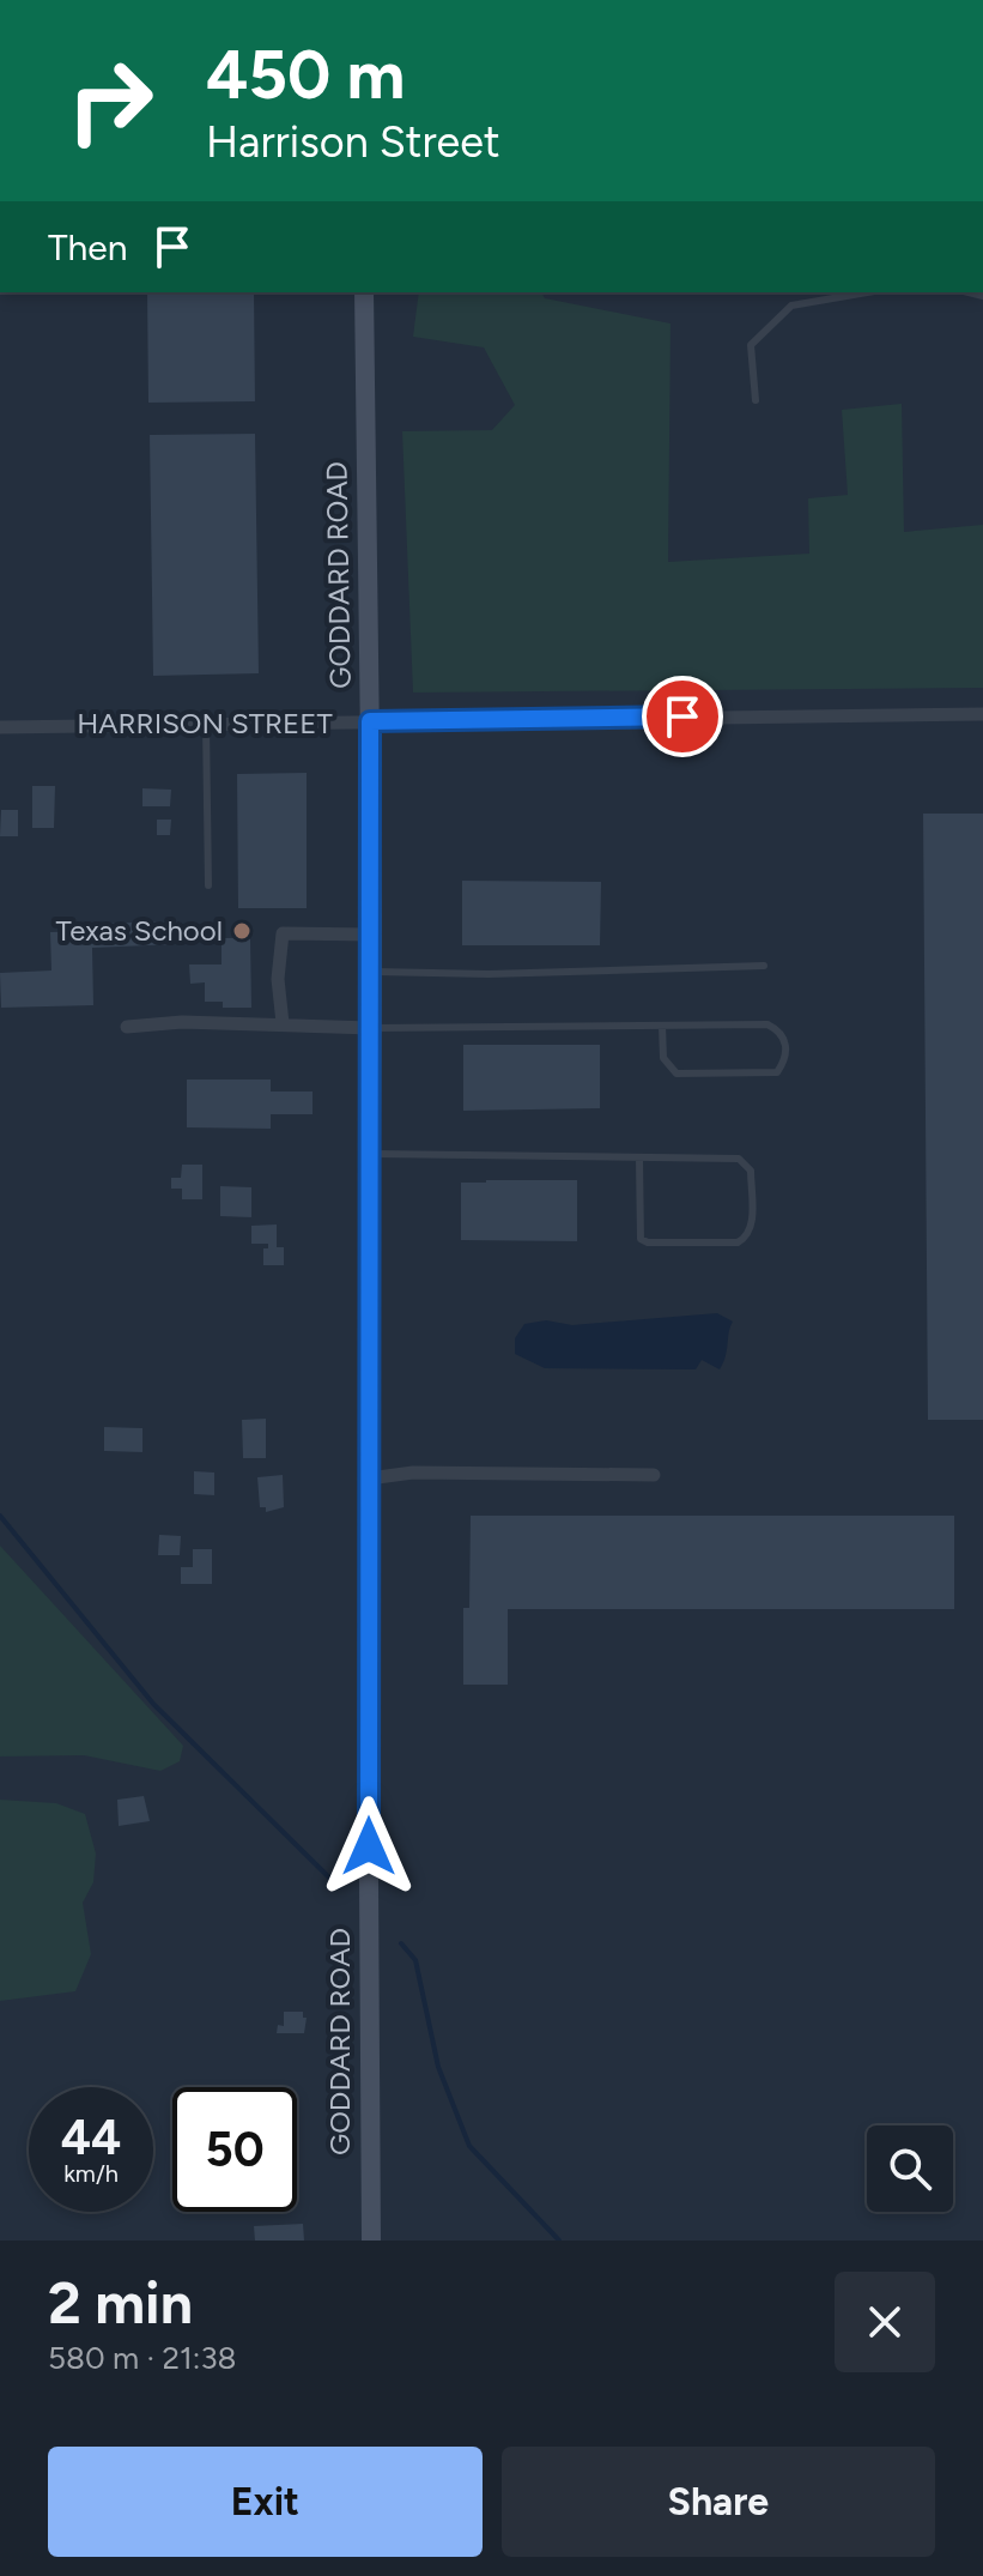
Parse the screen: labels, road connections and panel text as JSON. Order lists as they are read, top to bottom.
{
  "streets": {
    "main road": ["GODDARD ROAD"],
    "street": ["HARRISON STREET"]
  },
  "crossings": [
    ["GODDARD ROAD", "HARRISON STREET"]
  ],
  "places": ["Texas School"],
  "page": {
    "turn": ["450 m", "Harrison Street"],
    "then": "Then",
    "speed": "44 km/h",
    "limit": "50",
    "heading": ["2 min", "580 m · 21:38"],
    "buttons": ["Exit", "Share"]
  }
}
